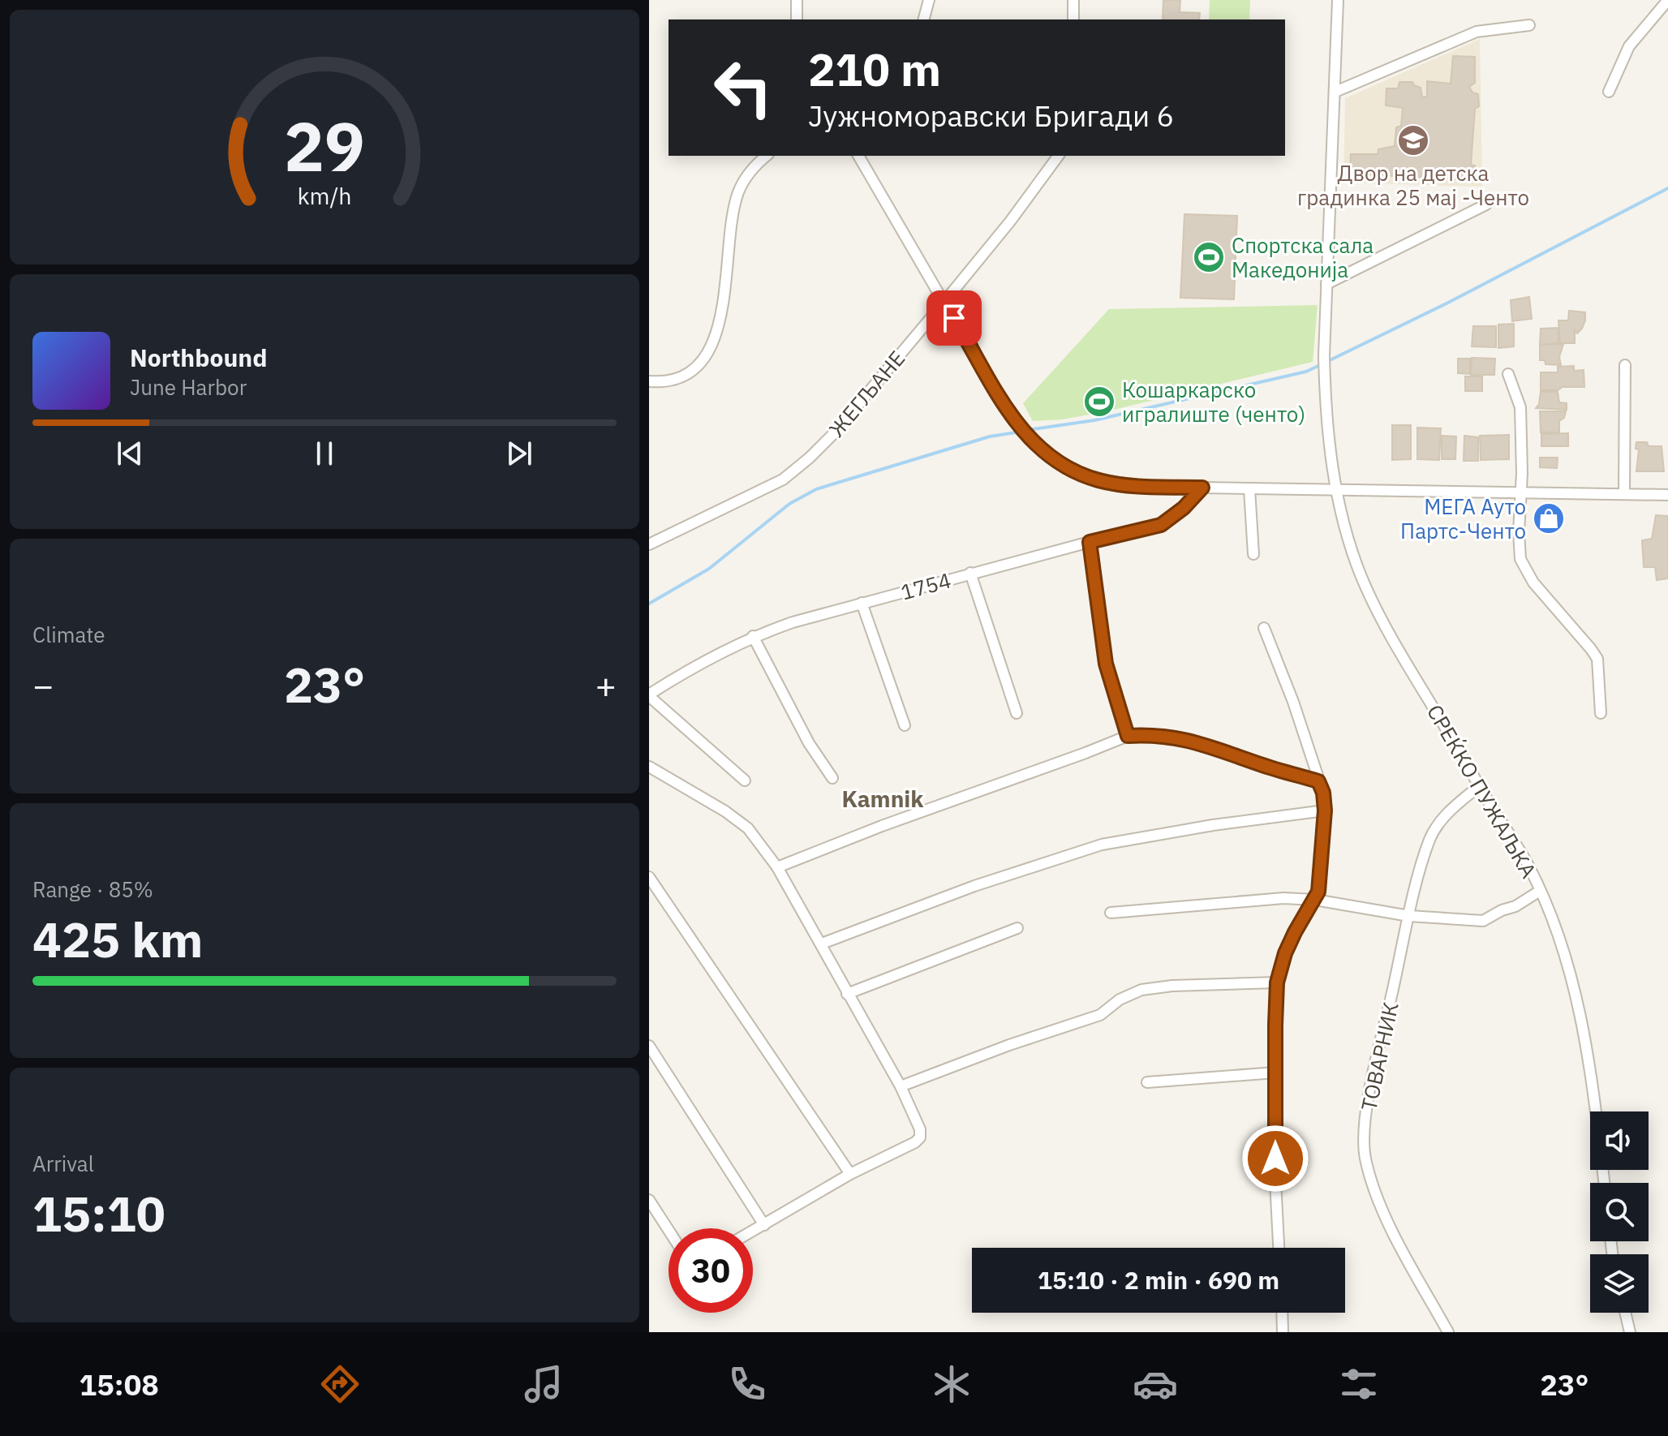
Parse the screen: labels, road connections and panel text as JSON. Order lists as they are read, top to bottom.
{
  "streets": {
    "street": [
      "ЖЕГЉАНЕ",
      "1754",
      "СРЕЌКО ПУЖАЉКА",
      "ТОВАРНИК"
    ]
  },
  "crossings": [
    ["СРЕЌКО ПУЖАЉКА", "ТОВАРНИК"]
  ],
  "districts": ["Kamnik"],
  "places": {
    "school or university": ["Двор на детска градинка 25 мај -Ченто"],
    "sports": ["Спортска сала Македонија", "Кошаркарско игралиште (ченто)"],
    "shop": ["МЕГА Ауто Партс-Ченто"]
  },
  "page": {
    "turn": ["210 m", "Јужноморавски Бригади 6"],
    "song": ["Northbound", "June Harbor"],
    "tile": [
      "Climate",
      ["Range · 85%", "425 km"],
      ["Arrival", "15:10"]
    ],
    "heat": ["−", "23°", "+"],
    "limit": "30",
    "trip": "15:10 · 2 min · 690 m",
    "tabs": ["15:08", "23°"],
    "gauge": ["29", "km/h"]
  }
}
